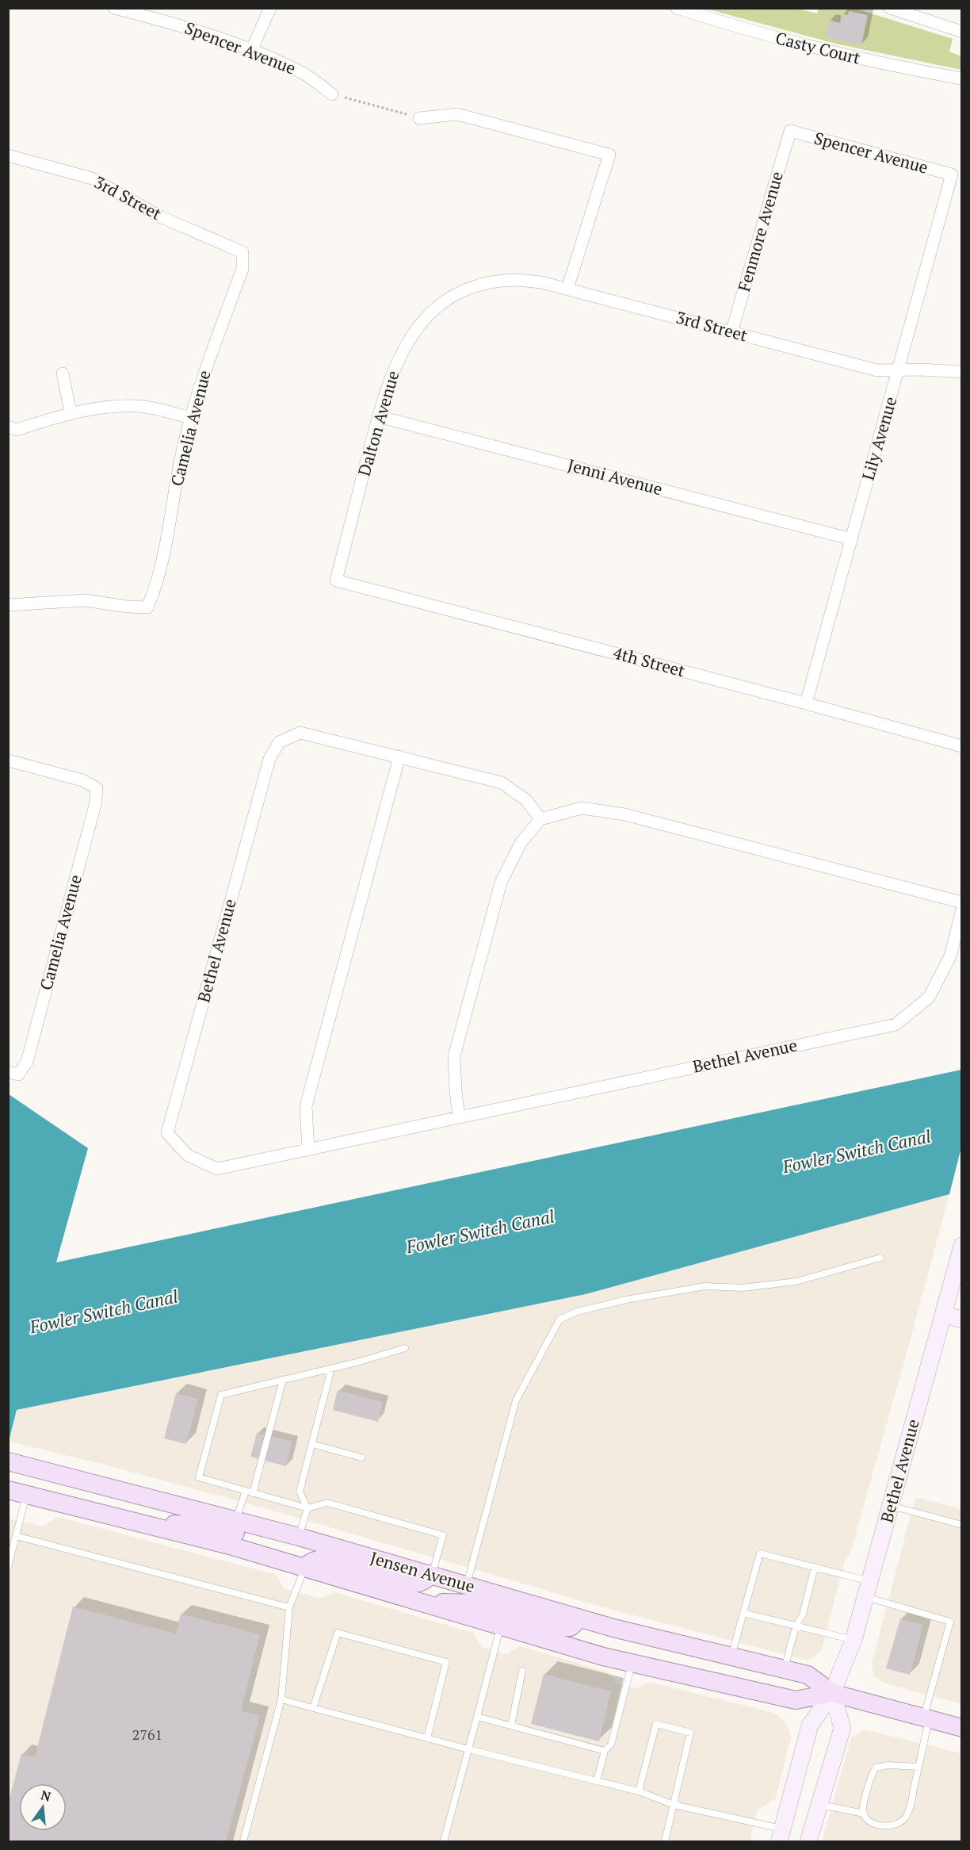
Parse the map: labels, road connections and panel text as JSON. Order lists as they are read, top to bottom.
{
  "streets": {
    "main road": ["Bethel Avenue", "Jensen Avenue"],
    "street": [
      "Spencer Avenue",
      "Casty Court",
      "3rd Street",
      "Fenmore Avenue",
      "Dalton Avenue",
      "Camelia Avenue",
      "Lily Avenue",
      "Jenni Avenue",
      "4th Street"
    ]
  },
  "crossings": [
    ["Spencer Avenue", "Fenmore Avenue"],
    ["Spencer Avenue", "Lily Avenue"],
    ["3rd Street", "Fenmore Avenue"],
    ["3rd Street", "Dalton Avenue"],
    ["3rd Street", "Camelia Avenue"],
    ["3rd Street", "Lily Avenue"],
    ["Dalton Avenue", "Jenni Avenue"],
    ["Dalton Avenue", "4th Street"],
    ["Lily Avenue", "Jenni Avenue"],
    ["Lily Avenue", "4th Street"],
    ["Bethel Avenue", "Jensen Avenue"]
  ],
  "water": ["Fowler Switch Canal"],
  "house_numbers": ["2761"],
  "north": "top"
}
